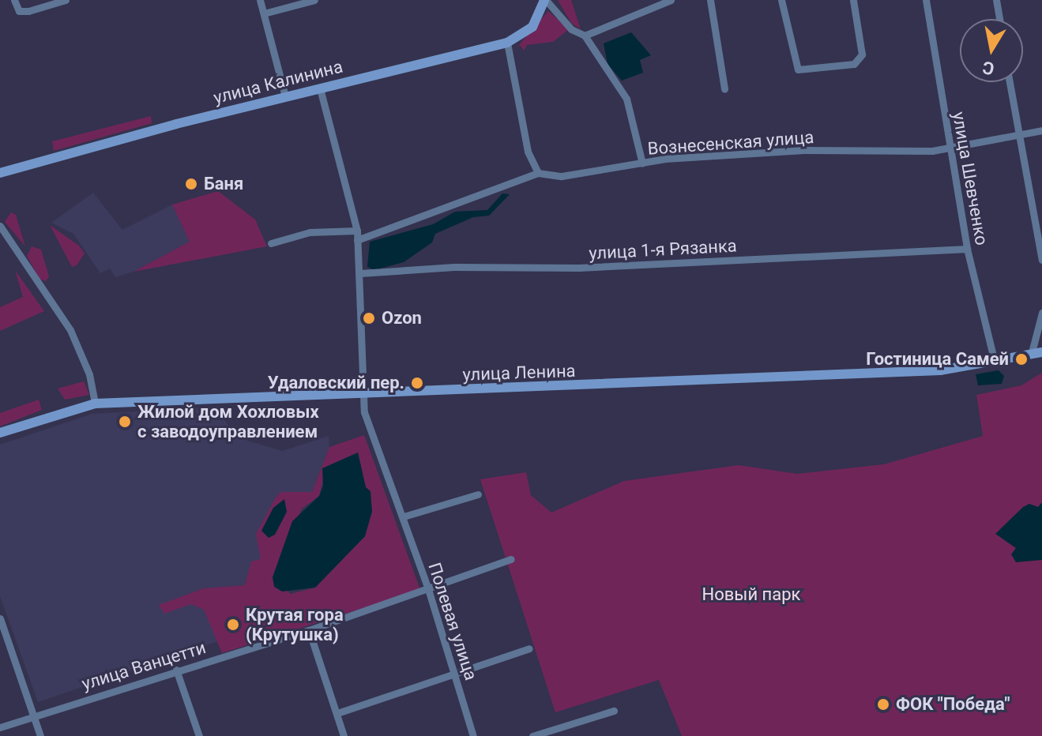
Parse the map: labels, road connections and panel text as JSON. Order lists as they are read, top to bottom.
{
  "streets": {
    "street": [
      "улица Калинина",
      "Вознесенская улица",
      "улица Шевченко",
      "улица 1-я Рязанка",
      "улица Ленина",
      "Полевая улица",
      "улица Ванцетти"
    ]
  },
  "crossings": [
    ["улица Калинина", "Вознесенская улица"],
    ["улица Калинина", "Полевая улица"],
    ["Вознесенская улица", "улица Шевченко"],
    ["Вознесенская улица", "Полевая улица"],
    ["улица Шевченко", "улица 1-я Рязанка"],
    ["улица Шевченко", "улица Ленина"],
    ["улица 1-я Рязанка", "Полевая улица"],
    ["улица Ленина", "Полевая улица"],
    ["Полевая улица", "улица Ванцетти"]
  ],
  "parks": ["Новый парк"],
  "places": [
    "Баня",
    "Ozon",
    "Гостиница Самей",
    "Удаловский пер.",
    "Жилой дом Хохловых с заводоуправлением",
    "Крутая гора (Крутушка)",
    "ФОК \"Победа\""
  ],
  "north": "bottom"
}
